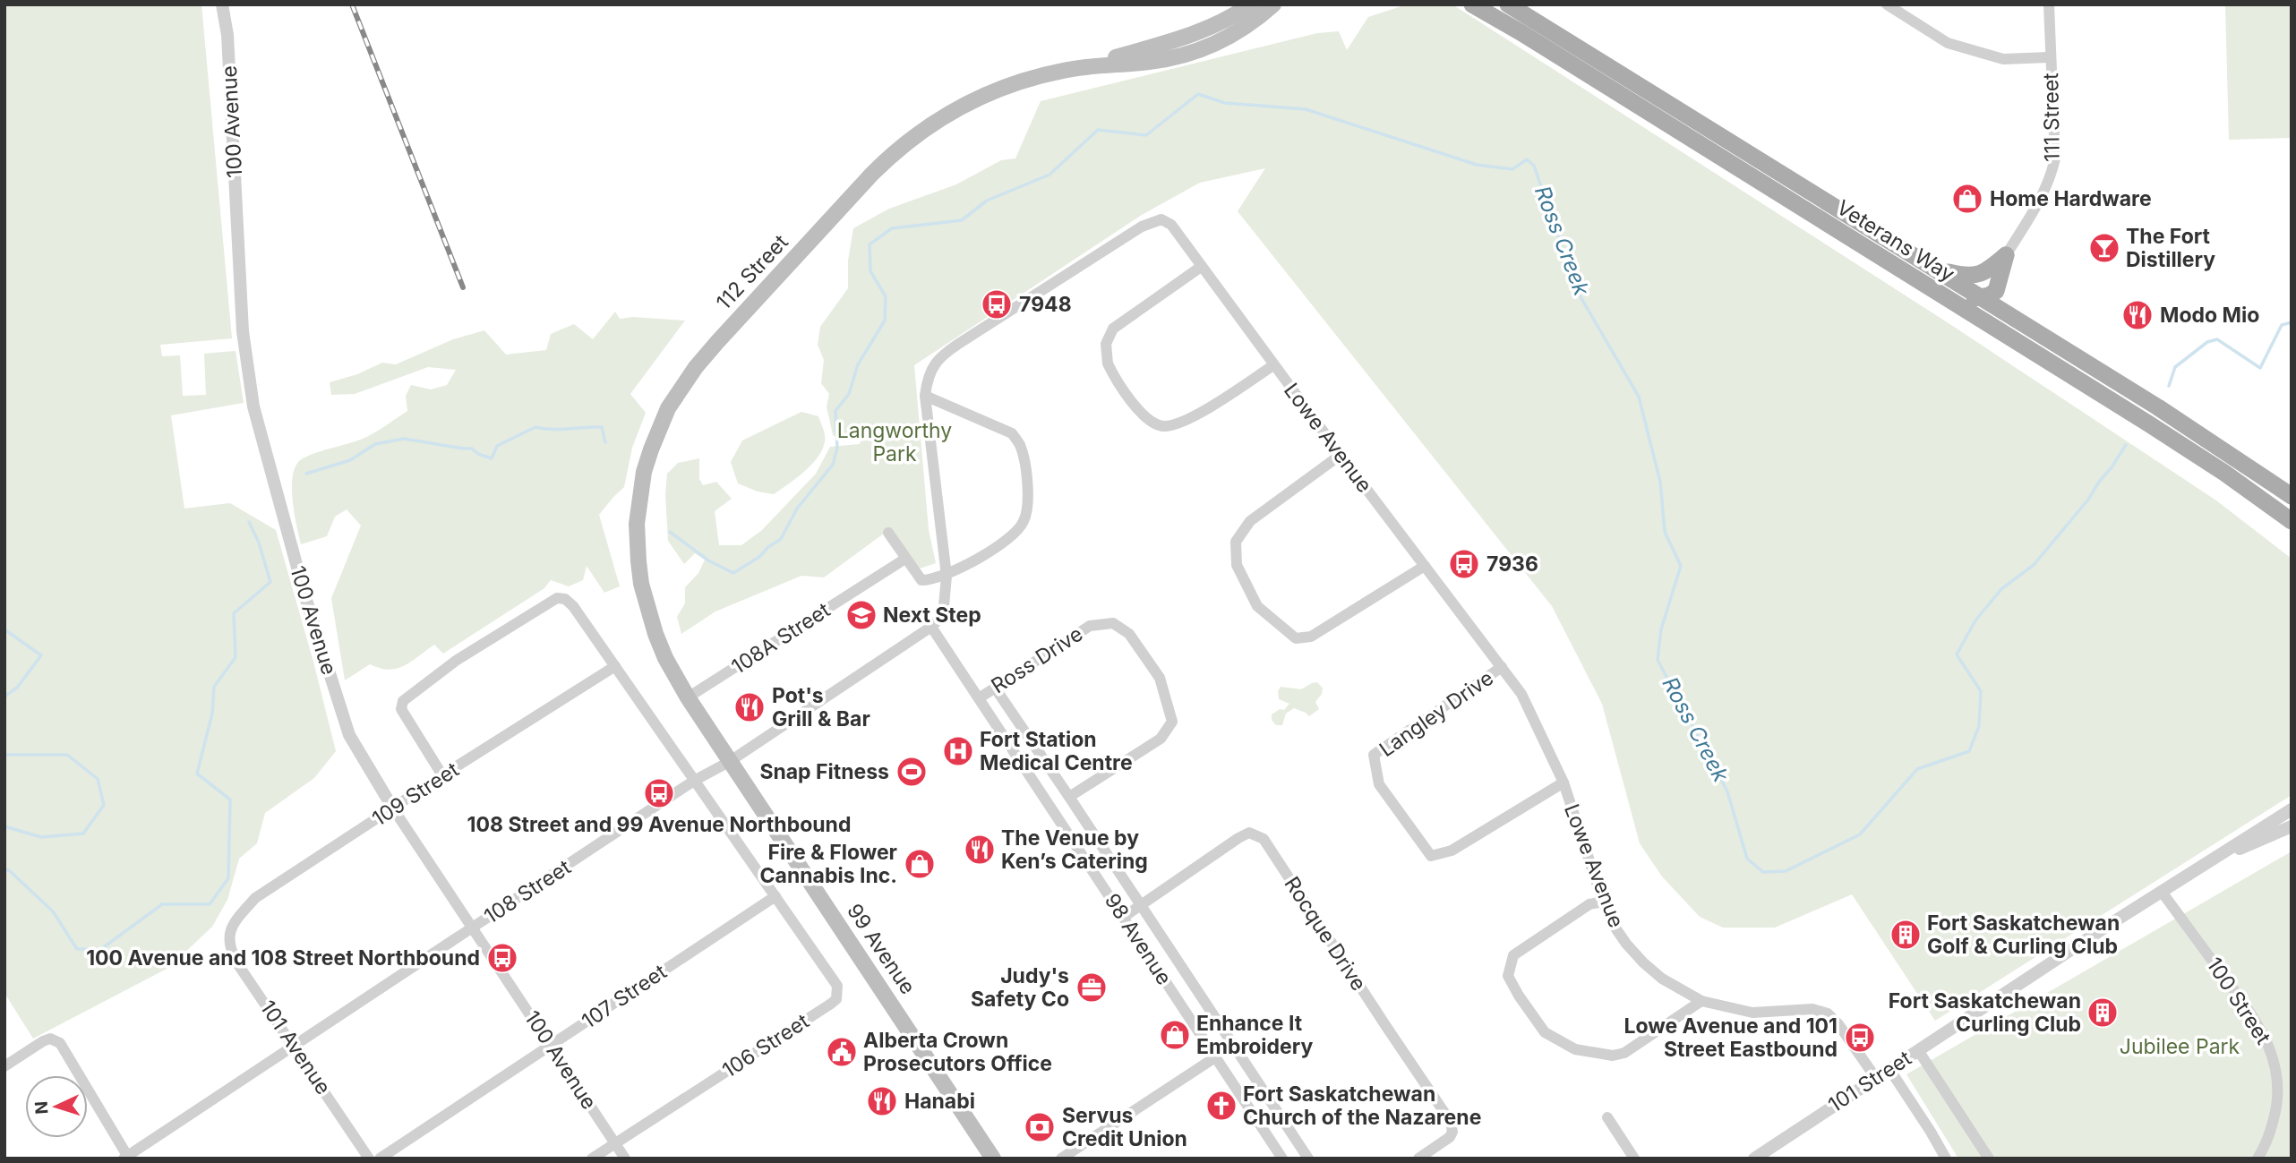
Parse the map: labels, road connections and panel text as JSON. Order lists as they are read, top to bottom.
{
  "streets": {
    "main road": ["Veterans Way", "112 Street", "99 Avenue"],
    "street": [
      "111 Street",
      "100 Avenue",
      "Lowe Avenue",
      "108A Street",
      "Ross Drive",
      "Langley Drive",
      "109 Street",
      "108 Street",
      "Rocque Drive",
      "98 Avenue",
      "107 Street",
      "100 Street",
      "106 Street",
      "101 Avenue",
      "101 Street"
    ]
  },
  "crossings": [
    ["100 Avenue", "109 Street"],
    ["100 Avenue", "108 Street"],
    ["100 Avenue", "107 Street"],
    ["100 Avenue", "106 Street"],
    ["112 Street", "99 Avenue"],
    ["Lowe Avenue", "Langley Drive"],
    ["Lowe Avenue", "108 Street"],
    ["Lowe Avenue", "98 Avenue"],
    ["Lowe Avenue", "101 Street"],
    ["108A Street", "99 Avenue"],
    ["Ross Drive", "98 Avenue"],
    ["109 Street", "101 Avenue"],
    ["108 Street", "98 Avenue"],
    ["108 Street", "99 Avenue"],
    ["108 Street", "101 Avenue"],
    ["Rocque Drive", "98 Avenue"],
    ["107 Street", "106 Street"],
    ["100 Street", "101 Street"]
  ],
  "water": ["Ross Creek"],
  "parks": ["Langworthy Park", "Jubilee Park"],
  "places": {
    "shop": ["Home Hardware", "Fire & Flower Cannabis Inc.", "Enhance It Embroidery"],
    "bar": ["The Fort Distillery"],
    "bus stop": [
      "7948",
      "7936",
      "108 Street and 99 Avenue Northbound",
      "100 Avenue and 108 Street Northbound",
      "Lowe Avenue and 101 Street Eastbound"
    ],
    "restaurant": [
      "Modo Mio",
      "Pot's Grill & Bar",
      "The Venue by Ken’s Catering",
      "Hanabi"
    ],
    "school or university": ["Next Step"],
    "hospital": ["Fort Station Medical Centre"],
    "sports": ["Snap Fitness"],
    "building": ["Fort Saskatchewan Golf & Curling Club", "Fort Saskatchewan Curling Club"],
    "office": ["Judy's Safety Co"],
    "public building": ["Alberta Crown Prosecutors Office"],
    "church": ["Fort Saskatchewan Church of the Nazarene"],
    "bank": ["Servus Credit Union"]
  },
  "north": "left"
}
